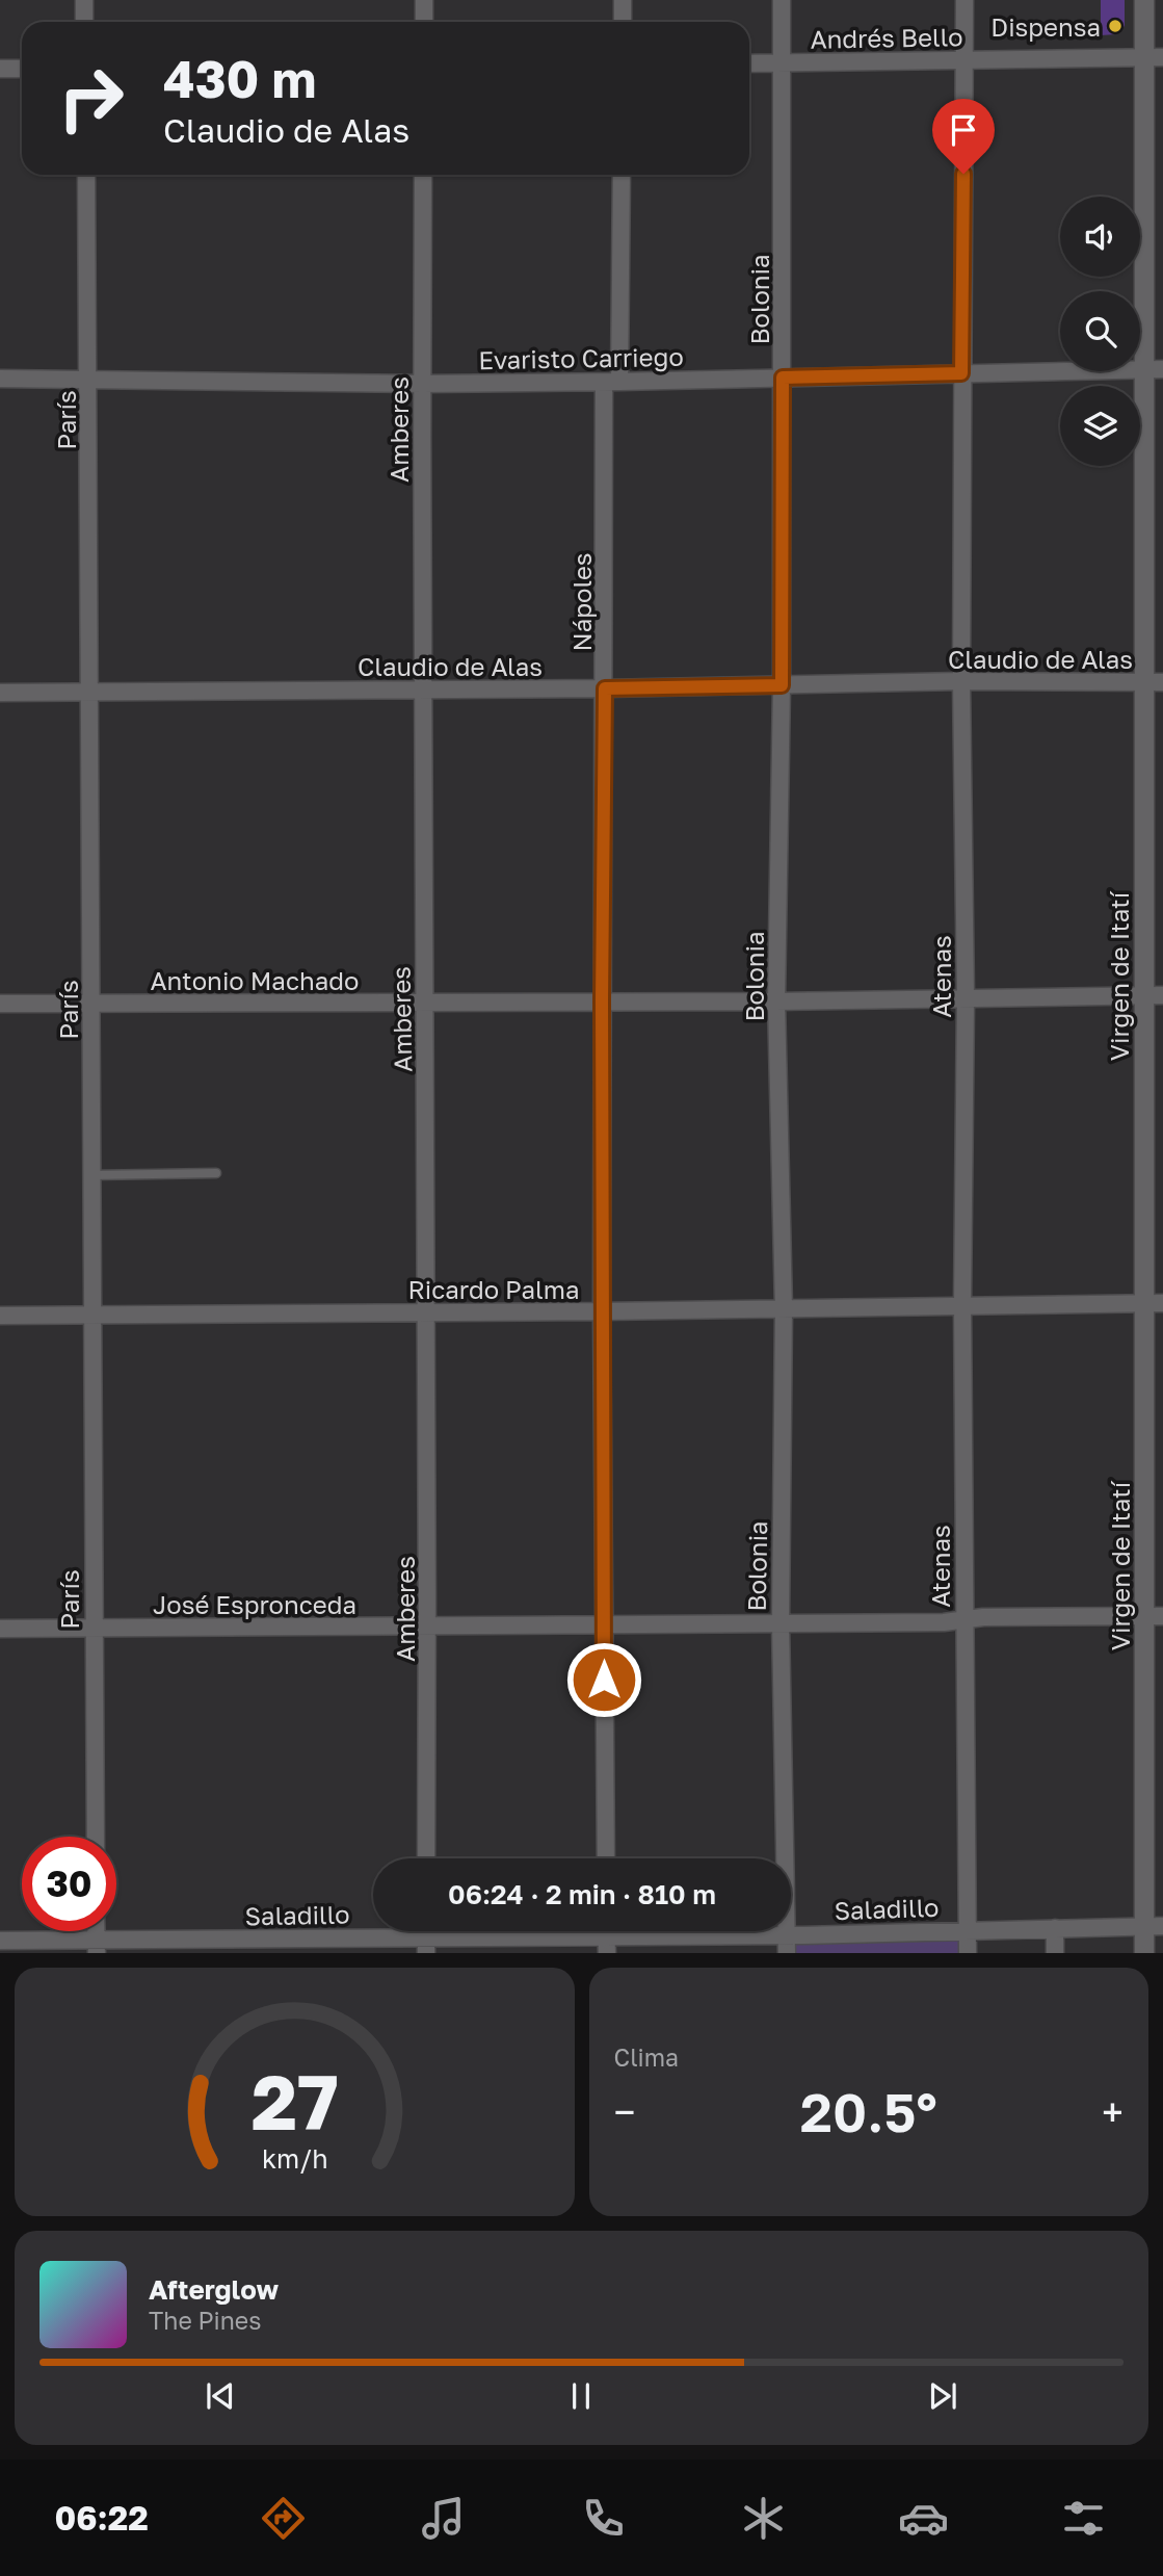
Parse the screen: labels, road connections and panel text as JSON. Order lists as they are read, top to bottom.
{
  "streets": {
    "street": [
      "Andrés Bello",
      "Bolonia",
      "Evaristo Carriego",
      "París",
      "Amberes",
      "Nápoles",
      "Claudio de Alas",
      "Atenas",
      "Virgen de Itatí",
      "Antonio Machado",
      "Ricardo Palma",
      "José Espronceda",
      "Saladillo"
    ]
  },
  "crossings": [
    ["Andrés Bello", "Bolonia"],
    ["Andrés Bello", "Atenas"],
    ["Andrés Bello", "Virgen de Itatí"],
    ["Bolonia", "Evaristo Carriego"],
    ["Bolonia", "Claudio de Alas"],
    ["Bolonia", "Antonio Machado"],
    ["Bolonia", "Ricardo Palma"],
    ["Bolonia", "José Espronceda"],
    ["Bolonia", "Saladillo"],
    ["Evaristo Carriego", "París"],
    ["Evaristo Carriego", "Amberes"],
    ["Evaristo Carriego", "Nápoles"],
    ["Evaristo Carriego", "Atenas"],
    ["Evaristo Carriego", "Virgen de Itatí"],
    ["París", "Claudio de Alas"],
    ["París", "Antonio Machado"],
    ["París", "Ricardo Palma"],
    ["París", "José Espronceda"],
    ["Amberes", "Claudio de Alas"],
    ["Amberes", "Antonio Machado"],
    ["Amberes", "Ricardo Palma"],
    ["Amberes", "José Espronceda"],
    ["Nápoles", "Claudio de Alas"],
    ["Nápoles", "Antonio Machado"],
    ["Nápoles", "Ricardo Palma"],
    ["Nápoles", "José Espronceda"],
    ["Claudio de Alas", "Atenas"],
    ["Claudio de Alas", "Virgen de Itatí"],
    ["Atenas", "Antonio Machado"],
    ["Atenas", "Ricardo Palma"],
    ["Atenas", "José Espronceda"],
    ["Atenas", "Saladillo"],
    ["Virgen de Itatí", "Antonio Machado"],
    ["Virgen de Itatí", "Ricardo Palma"],
    ["Virgen de Itatí", "José Espronceda"],
    ["Virgen de Itatí", "Saladillo"]
  ],
  "places": ["Dispensa"],
  "page": {
    "turn": ["430 m", "Claudio de Alas"],
    "limit": "30",
    "trip": "06:24 · 2 min · 810 m",
    "tile": "Clima",
    "heat": ["−", "20.5°", "+"],
    "song": ["Afterglow", "The Pines"],
    "tabs": "06:22",
    "gauge": ["27", "km/h"]
  }
}
